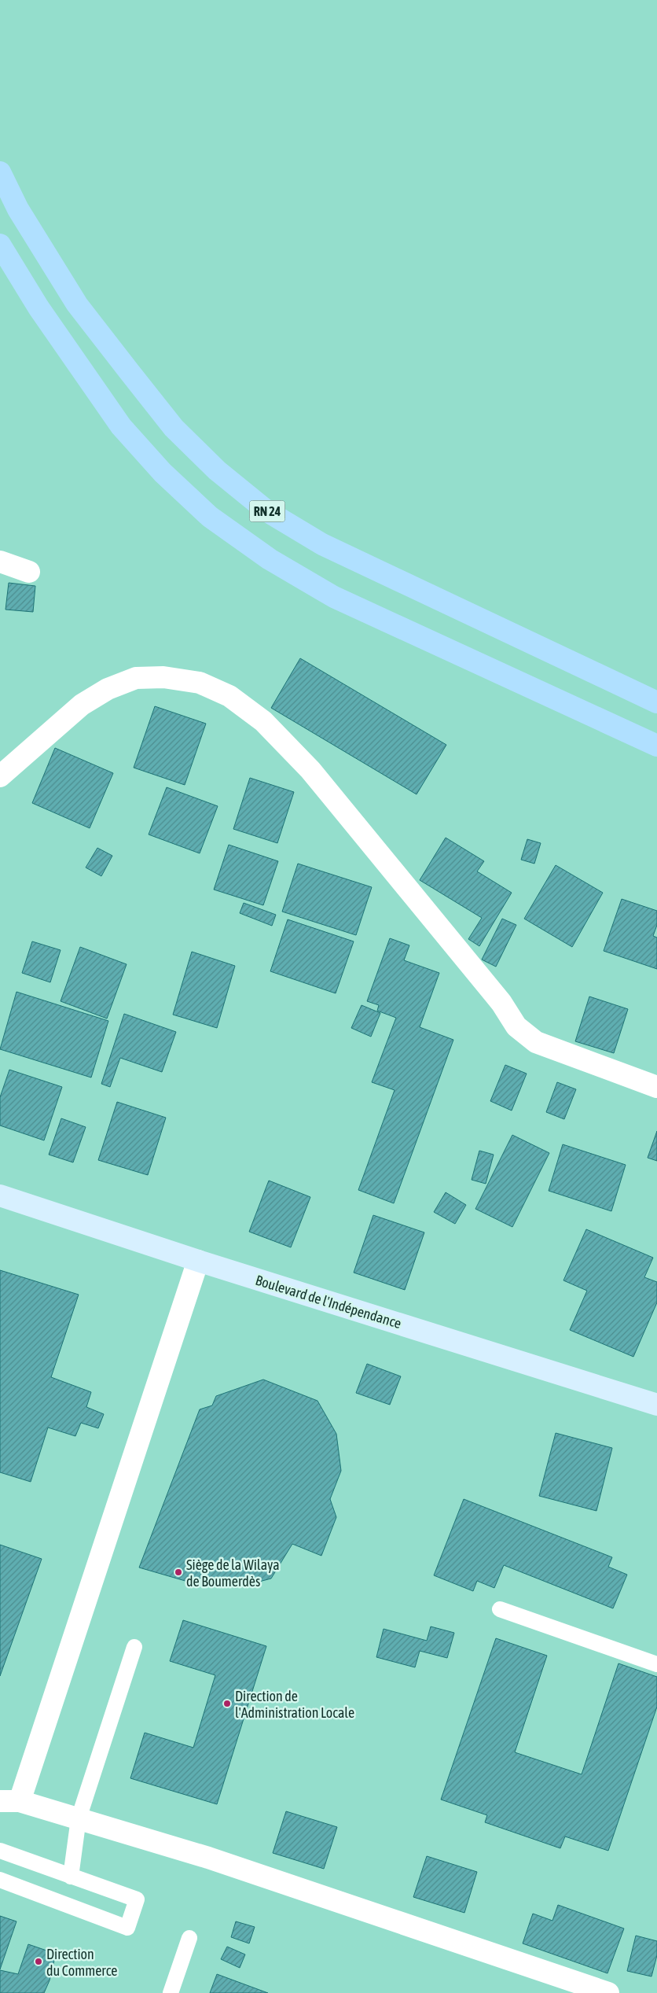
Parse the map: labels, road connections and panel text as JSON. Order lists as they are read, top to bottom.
{
  "streets": {
    "main road": ["RN 24", "Boulevard de l'Indépendance"]
  },
  "places": ["Siège de la Wilaya de Boumerdès", "Direction de l'Administration Locale", "Direction du Commerce"]
}
